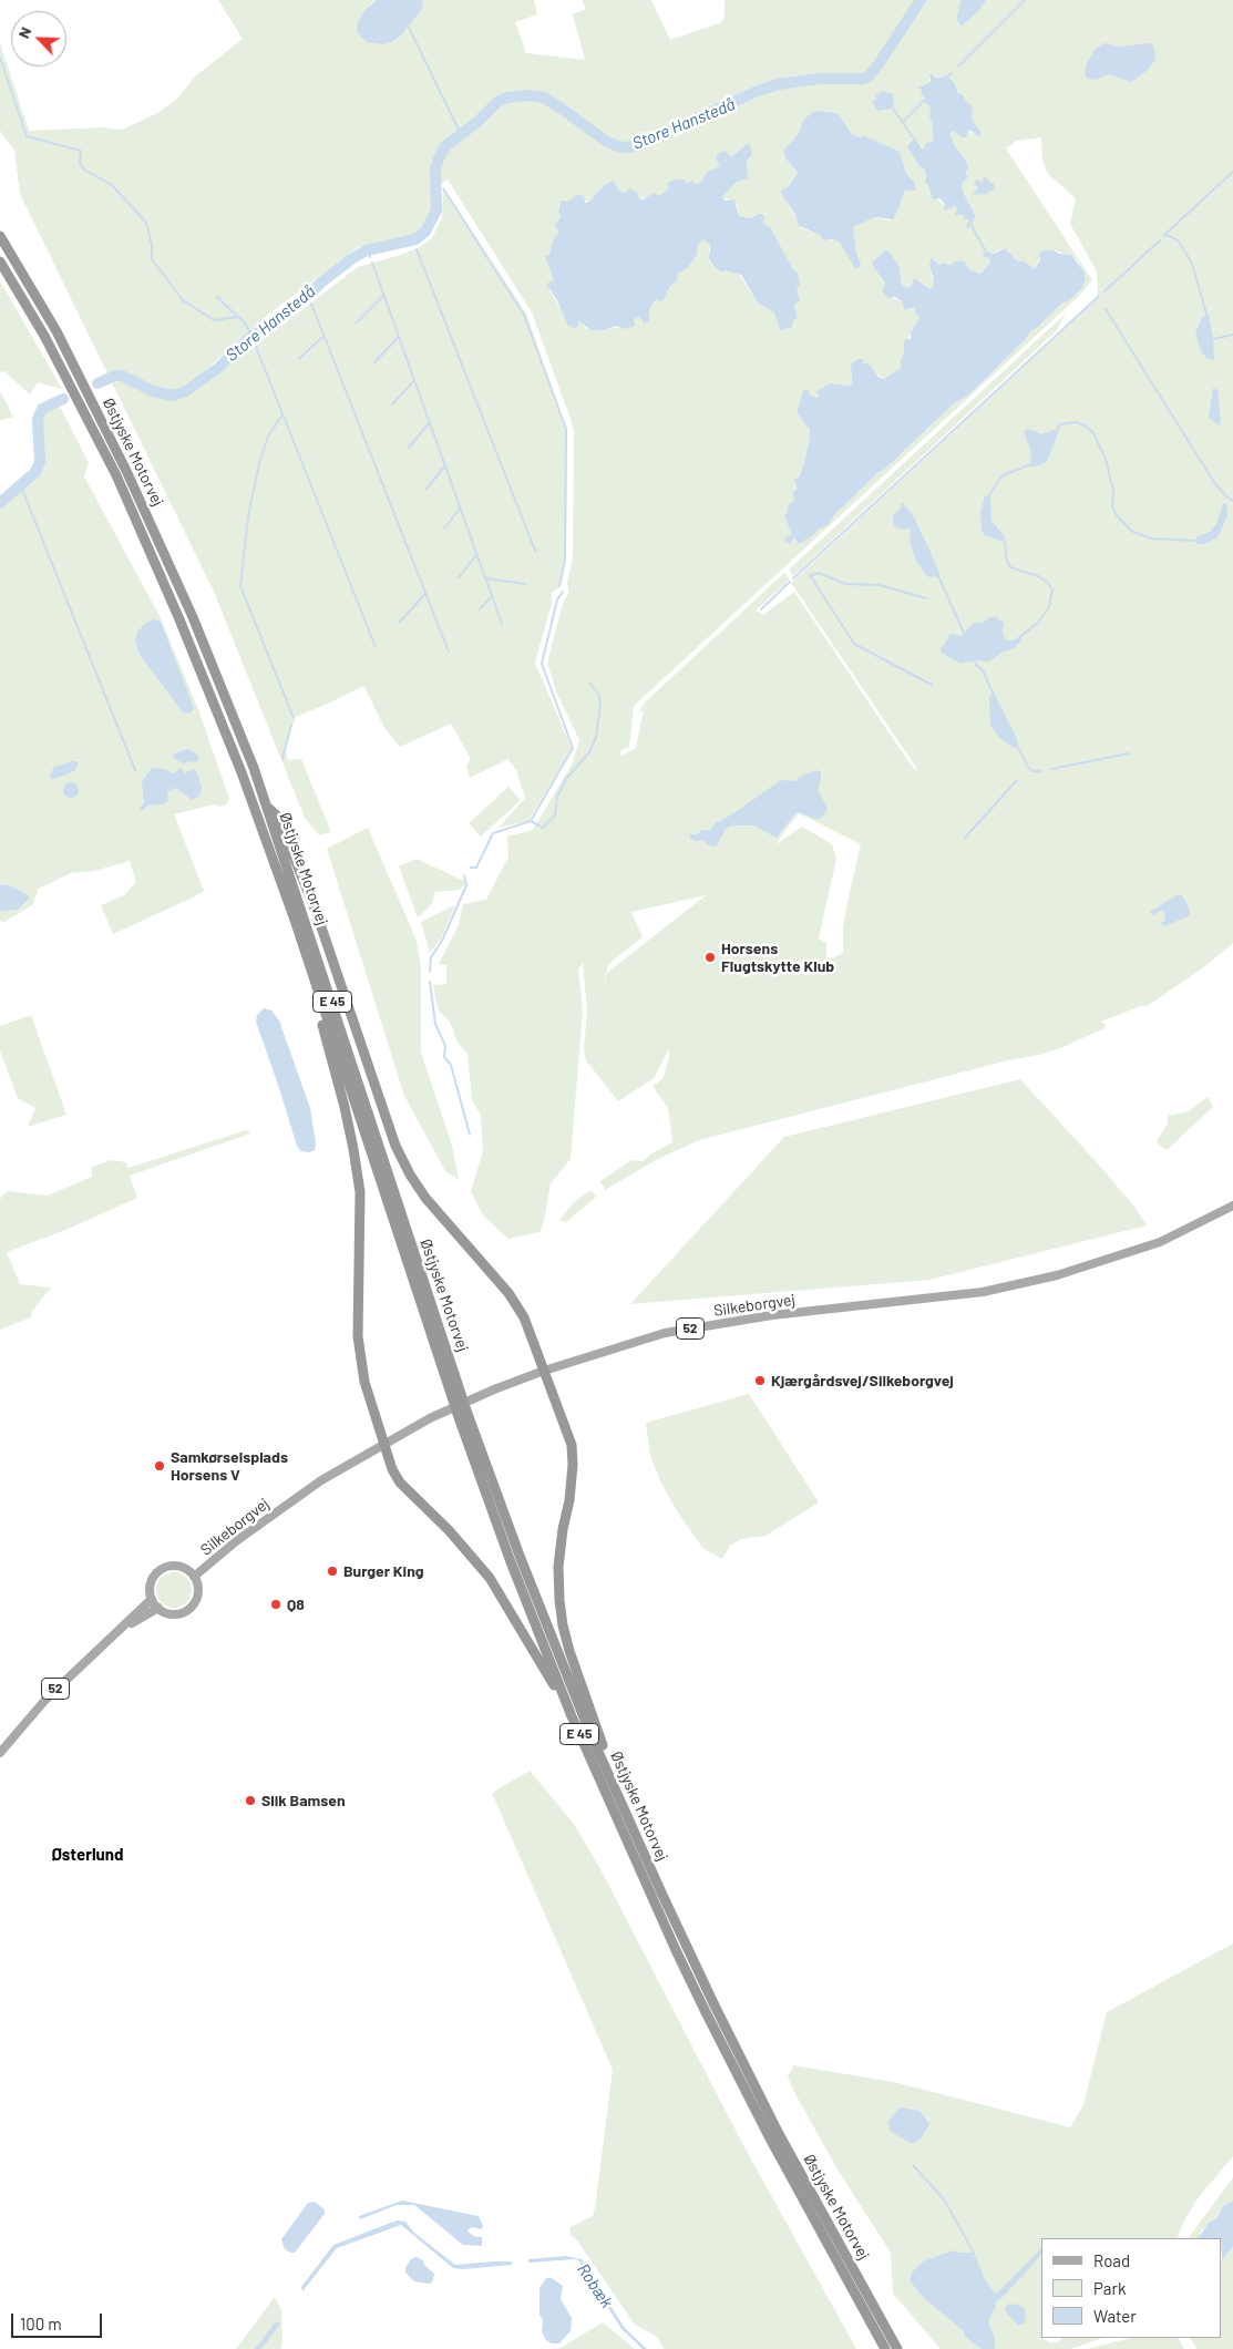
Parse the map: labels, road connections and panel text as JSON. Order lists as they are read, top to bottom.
{
  "streets": {
    "highway": ["Østjyske Motorvej", "E 45"],
    "main road": ["Silkeborgvej", "52"]
  },
  "crossings": [
    ["Silkeborgvej", "52"]
  ],
  "districts": ["Østerlund"],
  "water": ["Store Hanstedå", "Robæk"],
  "places": [
    "Horsens Flugtskytte Klub",
    "Kjærgårdsvej/Silkeborgvej",
    "Samkørselsplads Horsens V",
    "Burger King",
    "Q8",
    "Slik Bamsen"
  ],
  "legend": ["Road", "Park", "Water"],
  "scale_bar": "100 m",
  "north": "top left"
}
